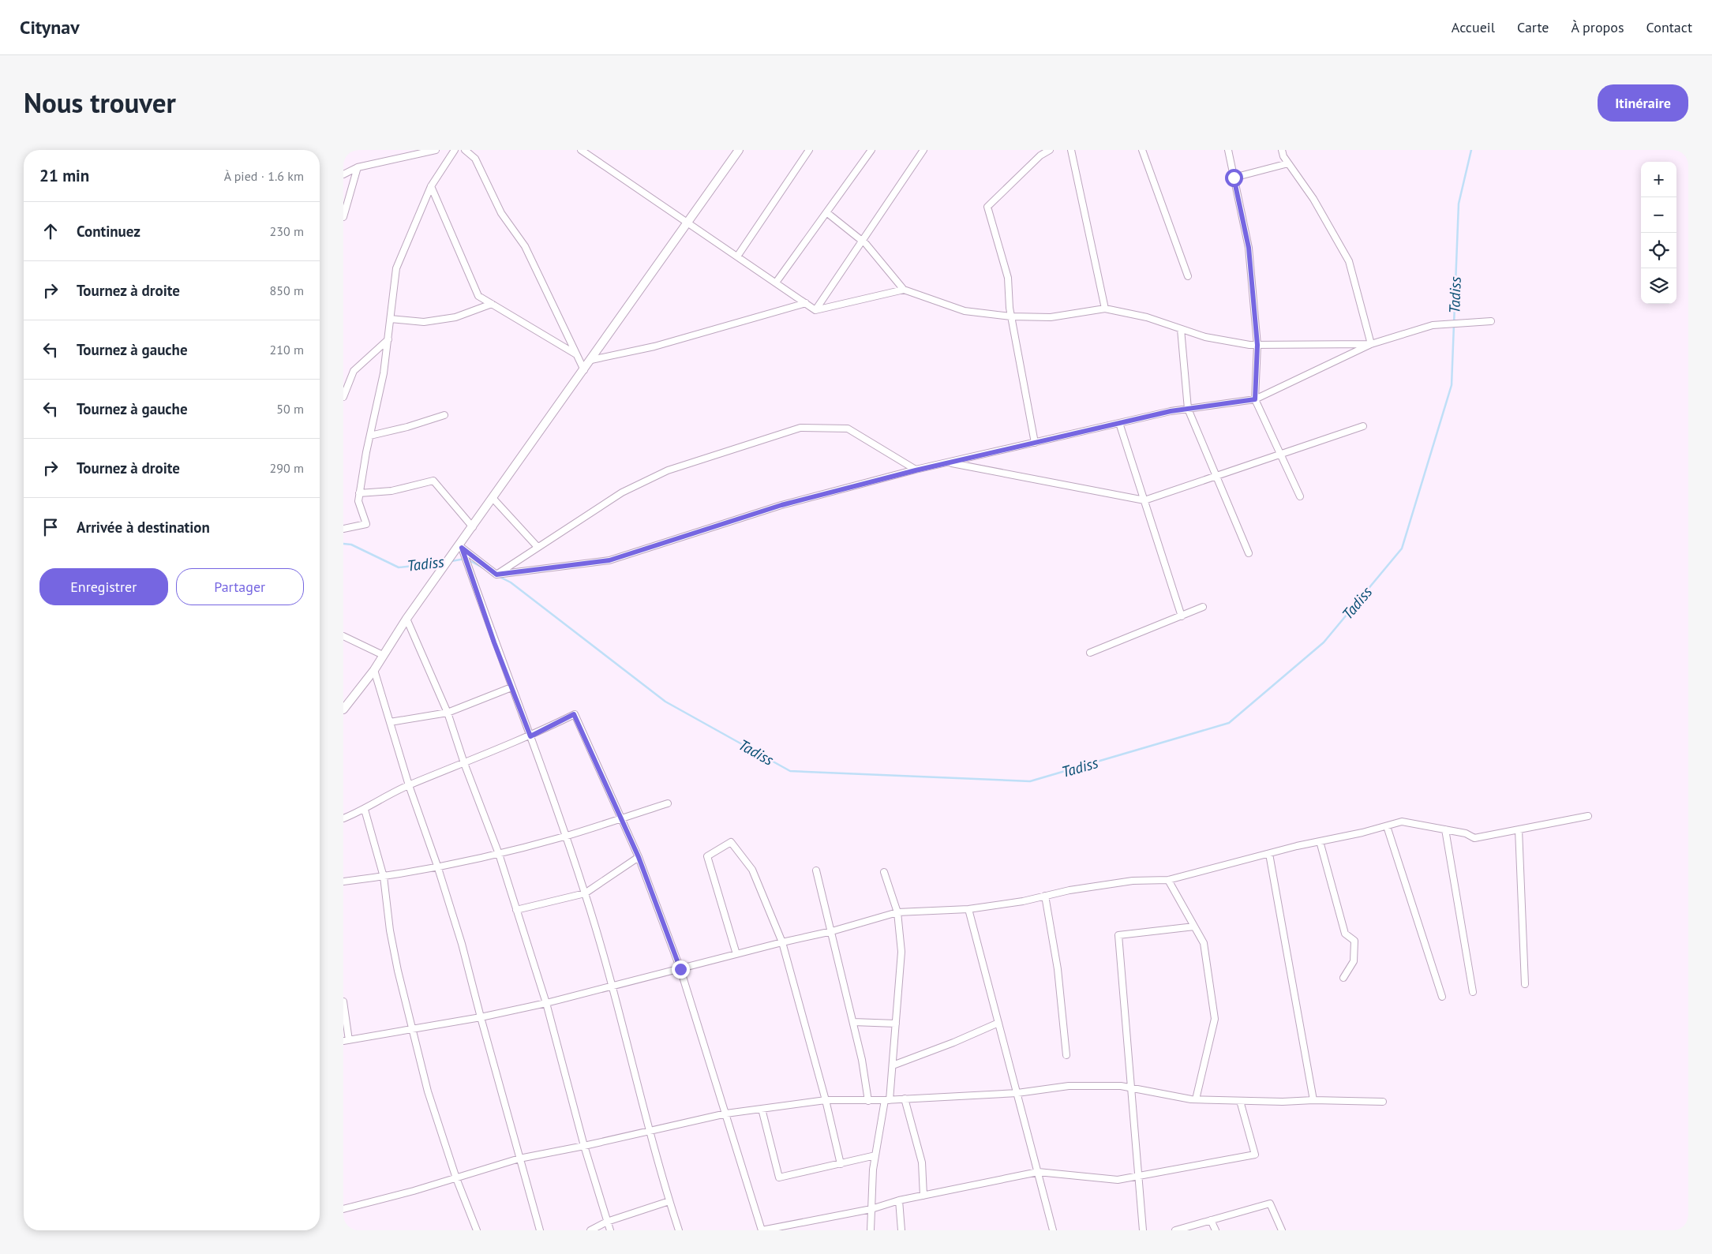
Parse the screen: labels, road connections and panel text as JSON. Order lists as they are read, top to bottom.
{
  "water": ["Tadiss"],
  "page": {
    "header": "Citynav",
    "nav": [
      "Accueil",
      "Carte",
      "À propos",
      "Contact"
    ],
    "title": "Nous trouver",
    "buttons": [
      "Itinéraire",
      ["Enregistrer", "Partager"]
    ],
    "heading": ["21 min", "À pied · 1.6 km"],
    "map_buttons": ["+", "−"],
    "list": [
      ["Continuez", "230 m"],
      ["Tournez à droite", "850 m"],
      ["Tournez à gauche", "210 m"],
      ["Tournez à gauche", "50 m"],
      ["Tournez à droite", "290 m"],
      "Arrivée à destination"
    ]
  }
}
